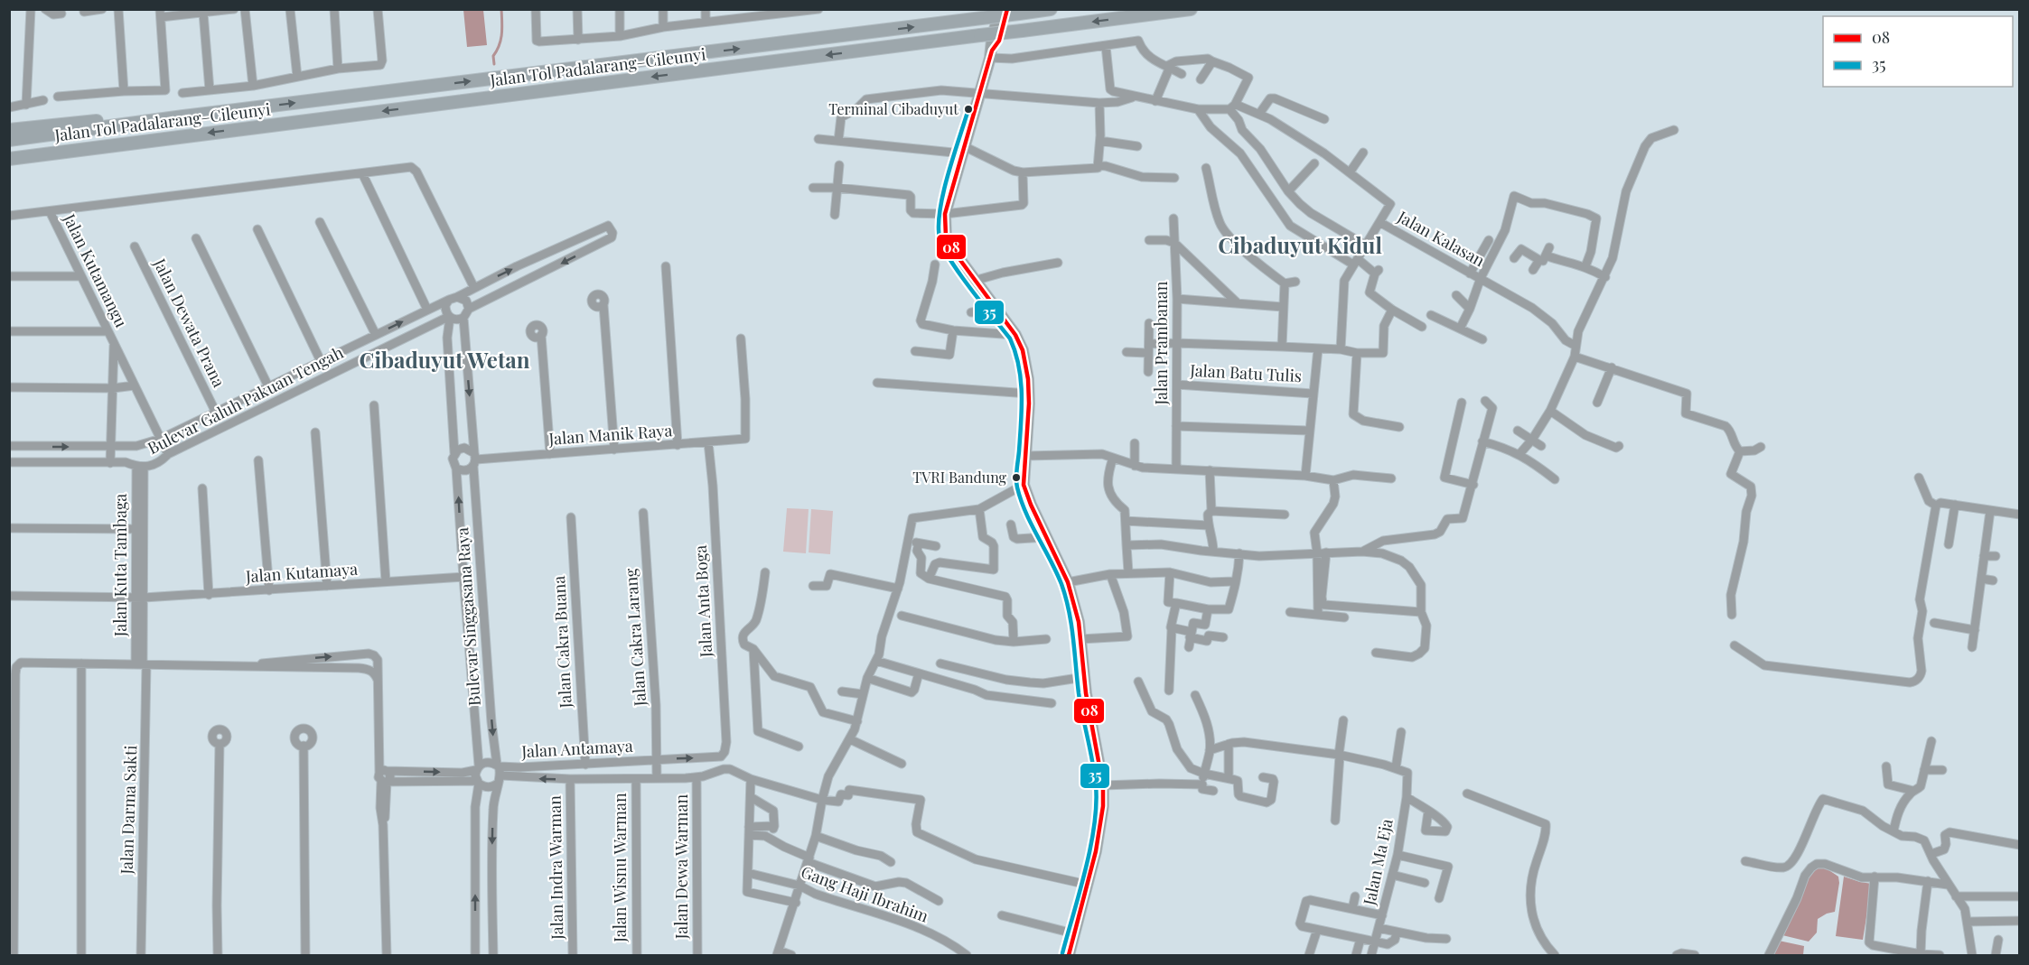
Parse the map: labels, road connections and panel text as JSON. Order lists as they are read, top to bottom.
{
  "streets": {
    "highway": ["Jalan Tol Padalarang–Cileunyi"],
    "street": [
      "Jalan Kalasan",
      "Jalan Kutamangu",
      "Jalan Dewata Prana",
      "Jalan Prambanan",
      "Jalan Batu Tulis",
      "Bulevar Galuh Pakuan Tengah",
      "Jalan Manik Raya",
      "Jalan Kuta Tambaga",
      "Jalan Kutamaya",
      "Jalan Anta Boga",
      "Bulevar Singgasana Raya",
      "Jalan Cakra Larang",
      "Jalan Cakra Buana",
      "Jalan Antamaya",
      "Jalan Darma Sakti",
      "Jalan Ma Eja",
      "Jalan Dewa Warman",
      "Jalan Indra Warman",
      "Jalan Wisnu Warman",
      "Gang Haji Ibrahim"
    ]
  },
  "crossings": [
    ["Jalan Kutamangu", "Bulevar Galuh Pakuan Tengah"],
    ["Jalan Dewata Prana", "Bulevar Galuh Pakuan Tengah"],
    ["Jalan Prambanan", "Jalan Batu Tulis"],
    ["Bulevar Galuh Pakuan Tengah", "Jalan Kuta Tambaga"],
    ["Bulevar Galuh Pakuan Tengah", "Bulevar Singgasana Raya"],
    ["Jalan Manik Raya", "Jalan Anta Boga"],
    ["Jalan Manik Raya", "Bulevar Singgasana Raya"],
    ["Jalan Kuta Tambaga", "Jalan Kutamaya"],
    ["Jalan Kuta Tambaga", "Jalan Darma Sakti"],
    ["Jalan Kutamaya", "Bulevar Singgasana Raya"],
    ["Jalan Anta Boga", "Jalan Antamaya"],
    ["Bulevar Singgasana Raya", "Jalan Antamaya"],
    ["Jalan Cakra Larang", "Jalan Antamaya"],
    ["Jalan Cakra Buana", "Jalan Antamaya"],
    ["Jalan Antamaya", "Jalan Dewa Warman"],
    ["Jalan Antamaya", "Jalan Indra Warman"],
    ["Jalan Antamaya", "Jalan Wisnu Warman"]
  ],
  "districts": ["Cibaduyut Kidul", "Cibaduyut Wetan"],
  "places": ["Terminal Cibaduyut", "TVRI Bandung"],
  "lines": ["transit line 08", "transit line 35"],
  "legend": ["08", "35"]
}
